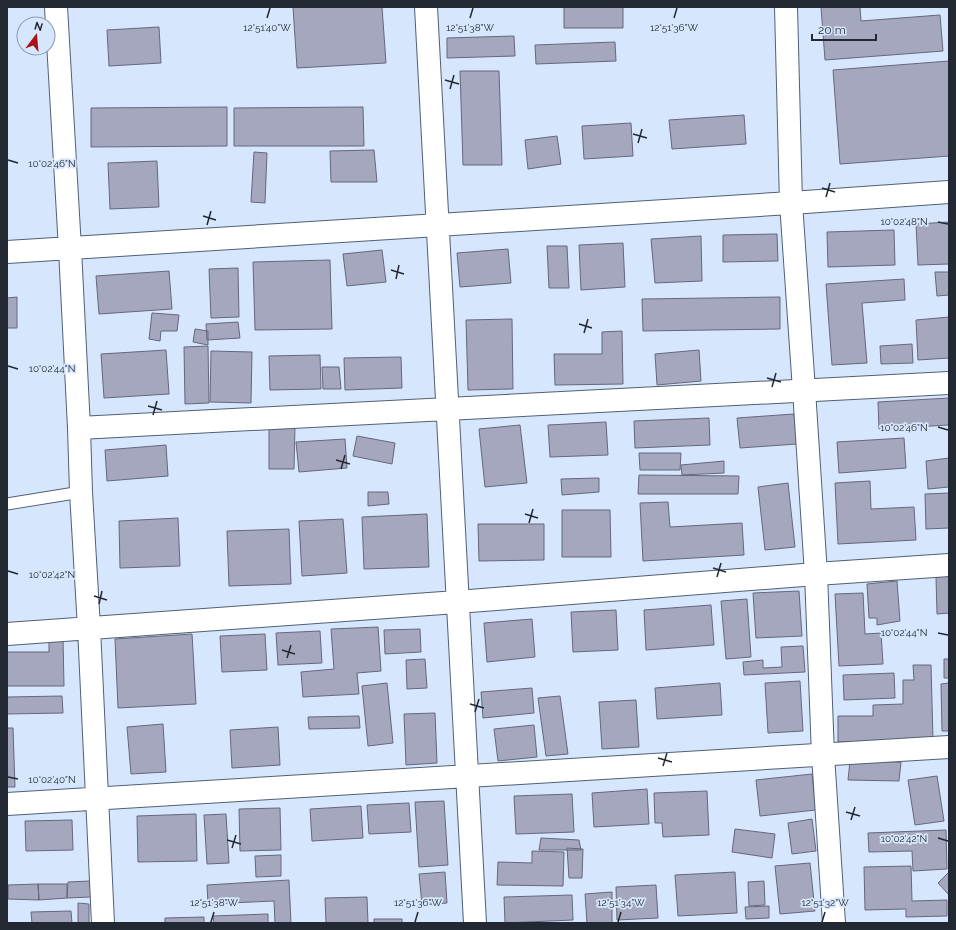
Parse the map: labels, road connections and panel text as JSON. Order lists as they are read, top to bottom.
{
  "scale_bar": "20 m",
  "north": "top",
  "coordinates": [
    "12°51'40\"W",
    "12°51'38\"W",
    "12°51'36\"W",
    "10°02'46\"N",
    "10°02'48\"N",
    "10°02'44\"N",
    "10°02'42\"N",
    "10°02'40\"N",
    "12°51'34\"W",
    "12°51'32\"W"
  ]
}
